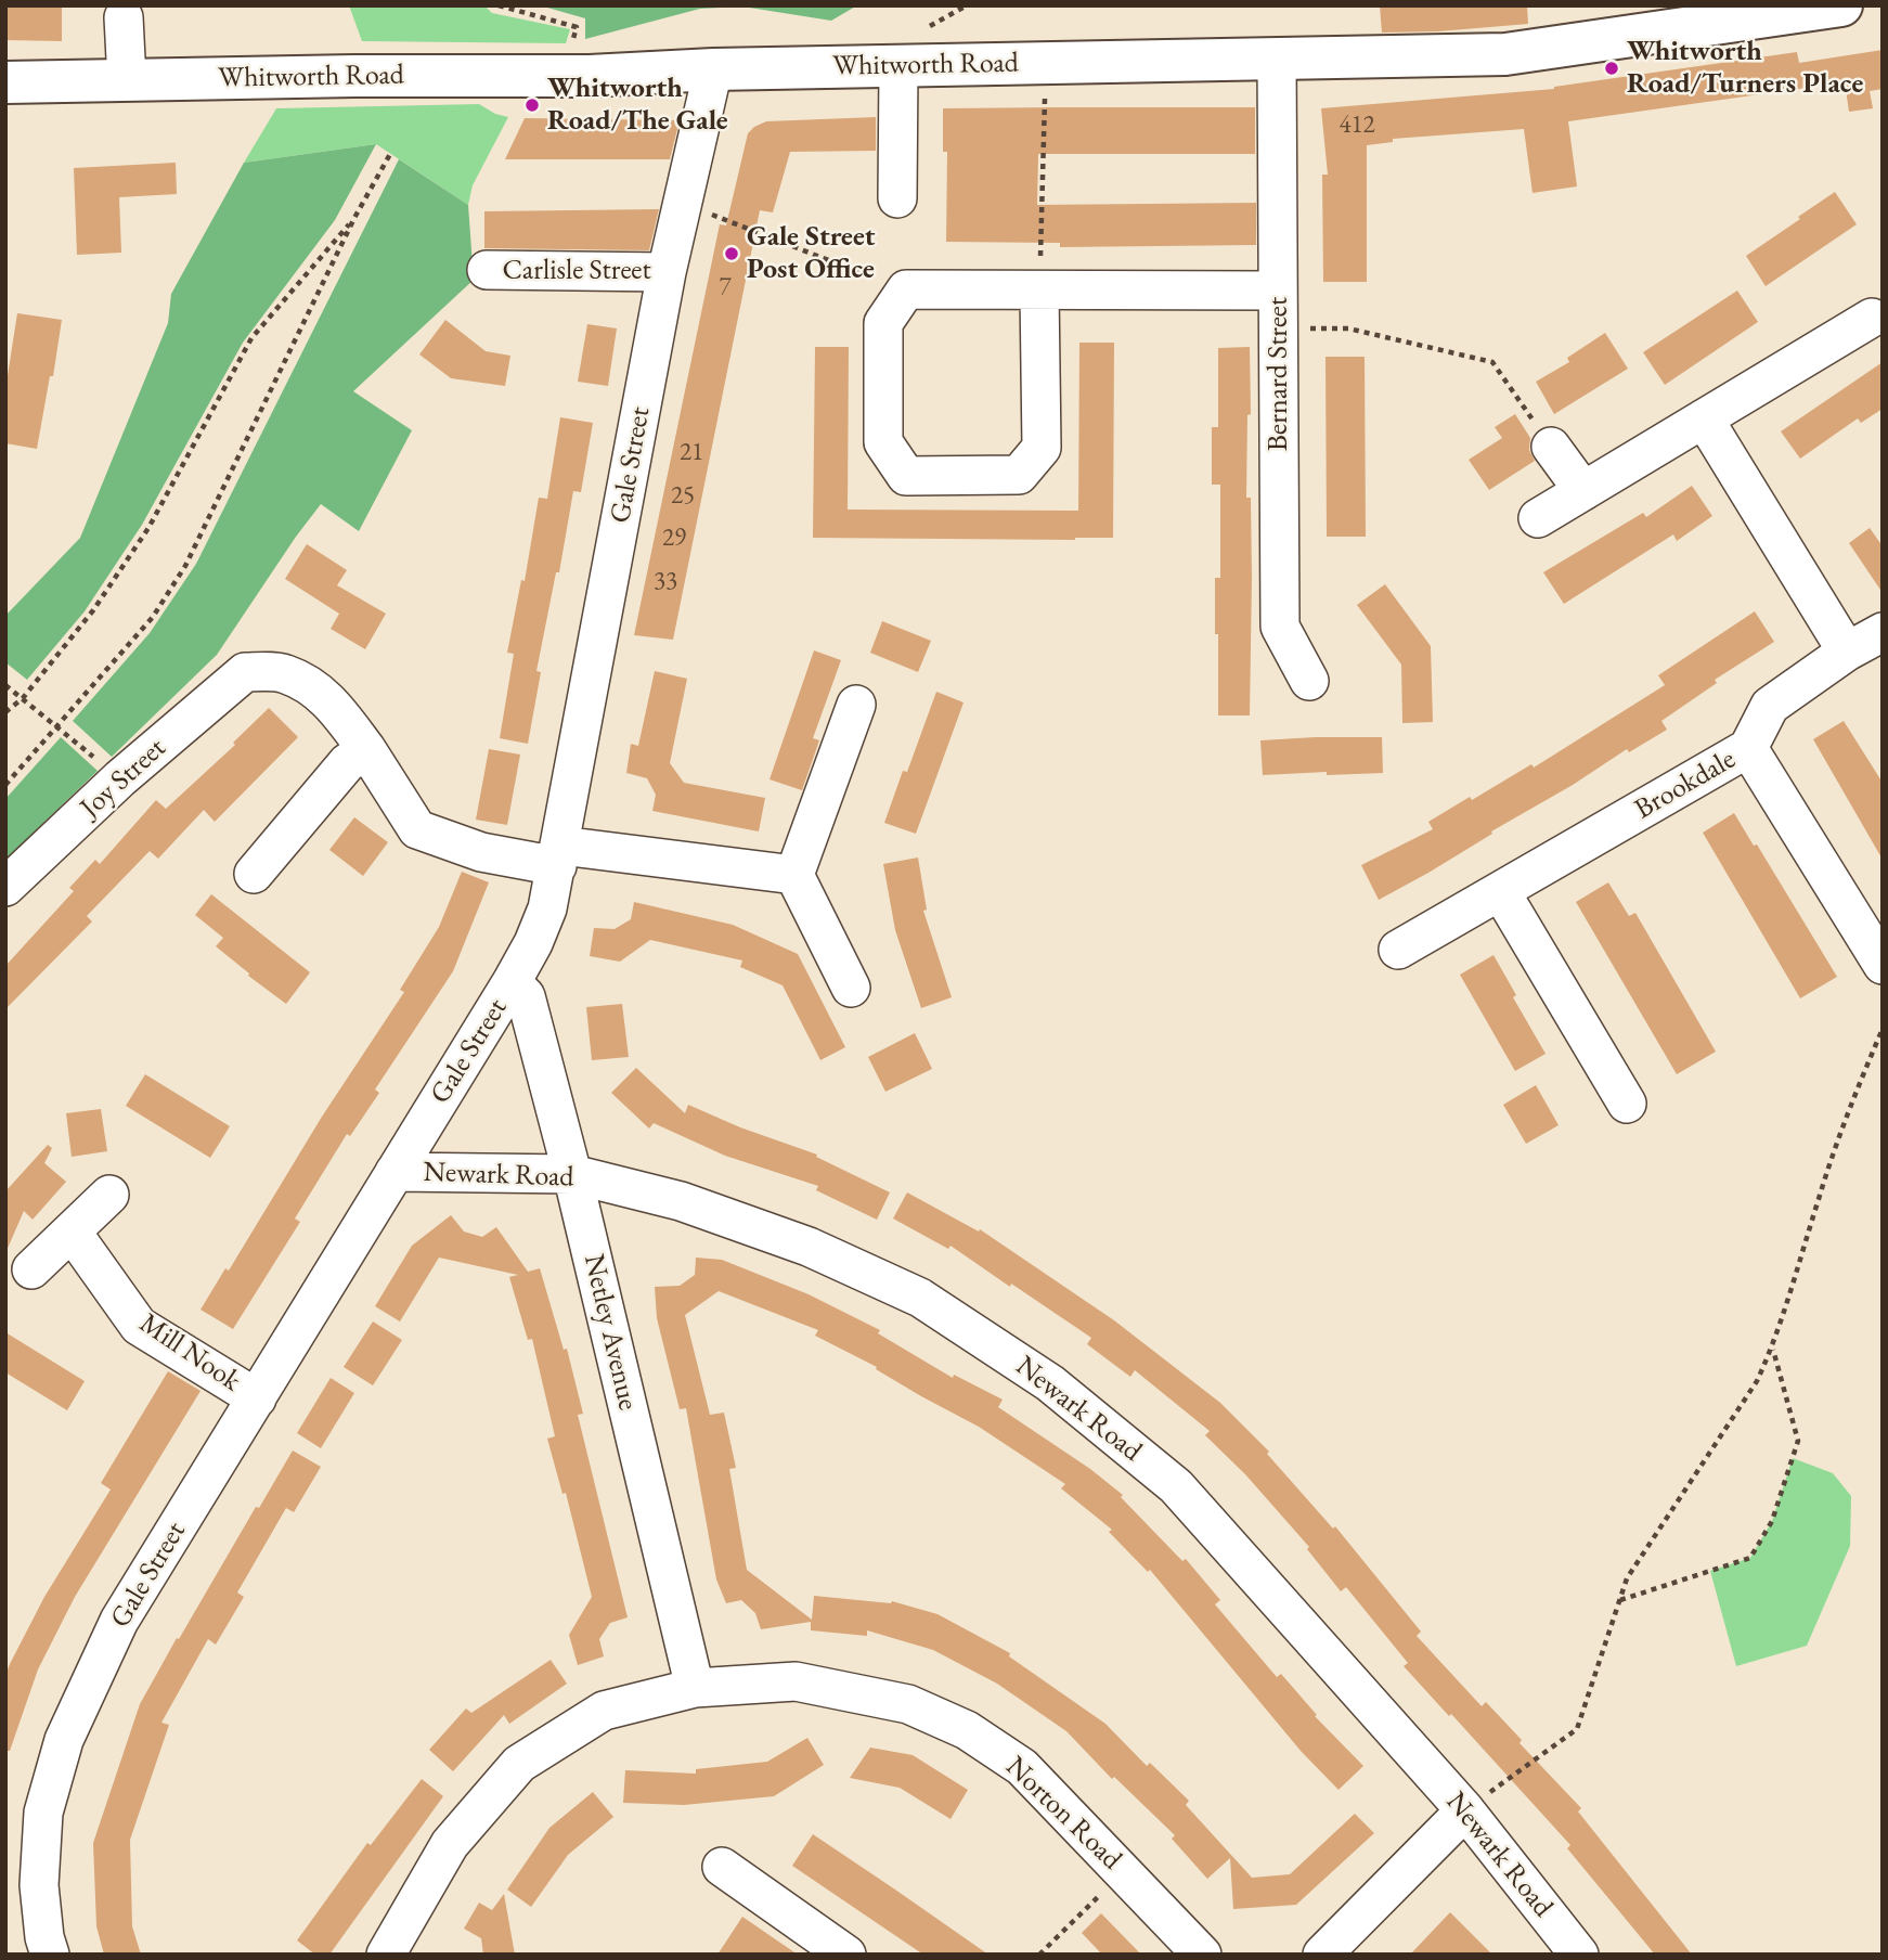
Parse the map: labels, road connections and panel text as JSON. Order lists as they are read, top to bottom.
{
  "streets": {
    "main road": ["Whitworth Road"],
    "street": [
      "Carlisle Street",
      "Bernard Street",
      "Gale Street",
      "Joy Street",
      "Brookdale",
      "Newark Road",
      "Netley Avenue",
      "Mill Nook",
      "Norton Road"
    ]
  },
  "crossings": [
    ["Whitworth Road", "Bernard Street"],
    ["Whitworth Road", "Gale Street"],
    ["Carlisle Street", "Gale Street"],
    ["Gale Street", "Newark Road"],
    ["Gale Street", "Netley Avenue"],
    ["Gale Street", "Mill Nook"],
    ["Newark Road", "Netley Avenue"],
    ["Netley Avenue", "Norton Road"]
  ],
  "places": ["Whitworth Road/Turners Place", "Whitworth Road/The Gale", "Gale Street Post Office"],
  "house_numbers": [
    "412",
    "7",
    "21",
    "25",
    "29",
    "33"
  ]
}
